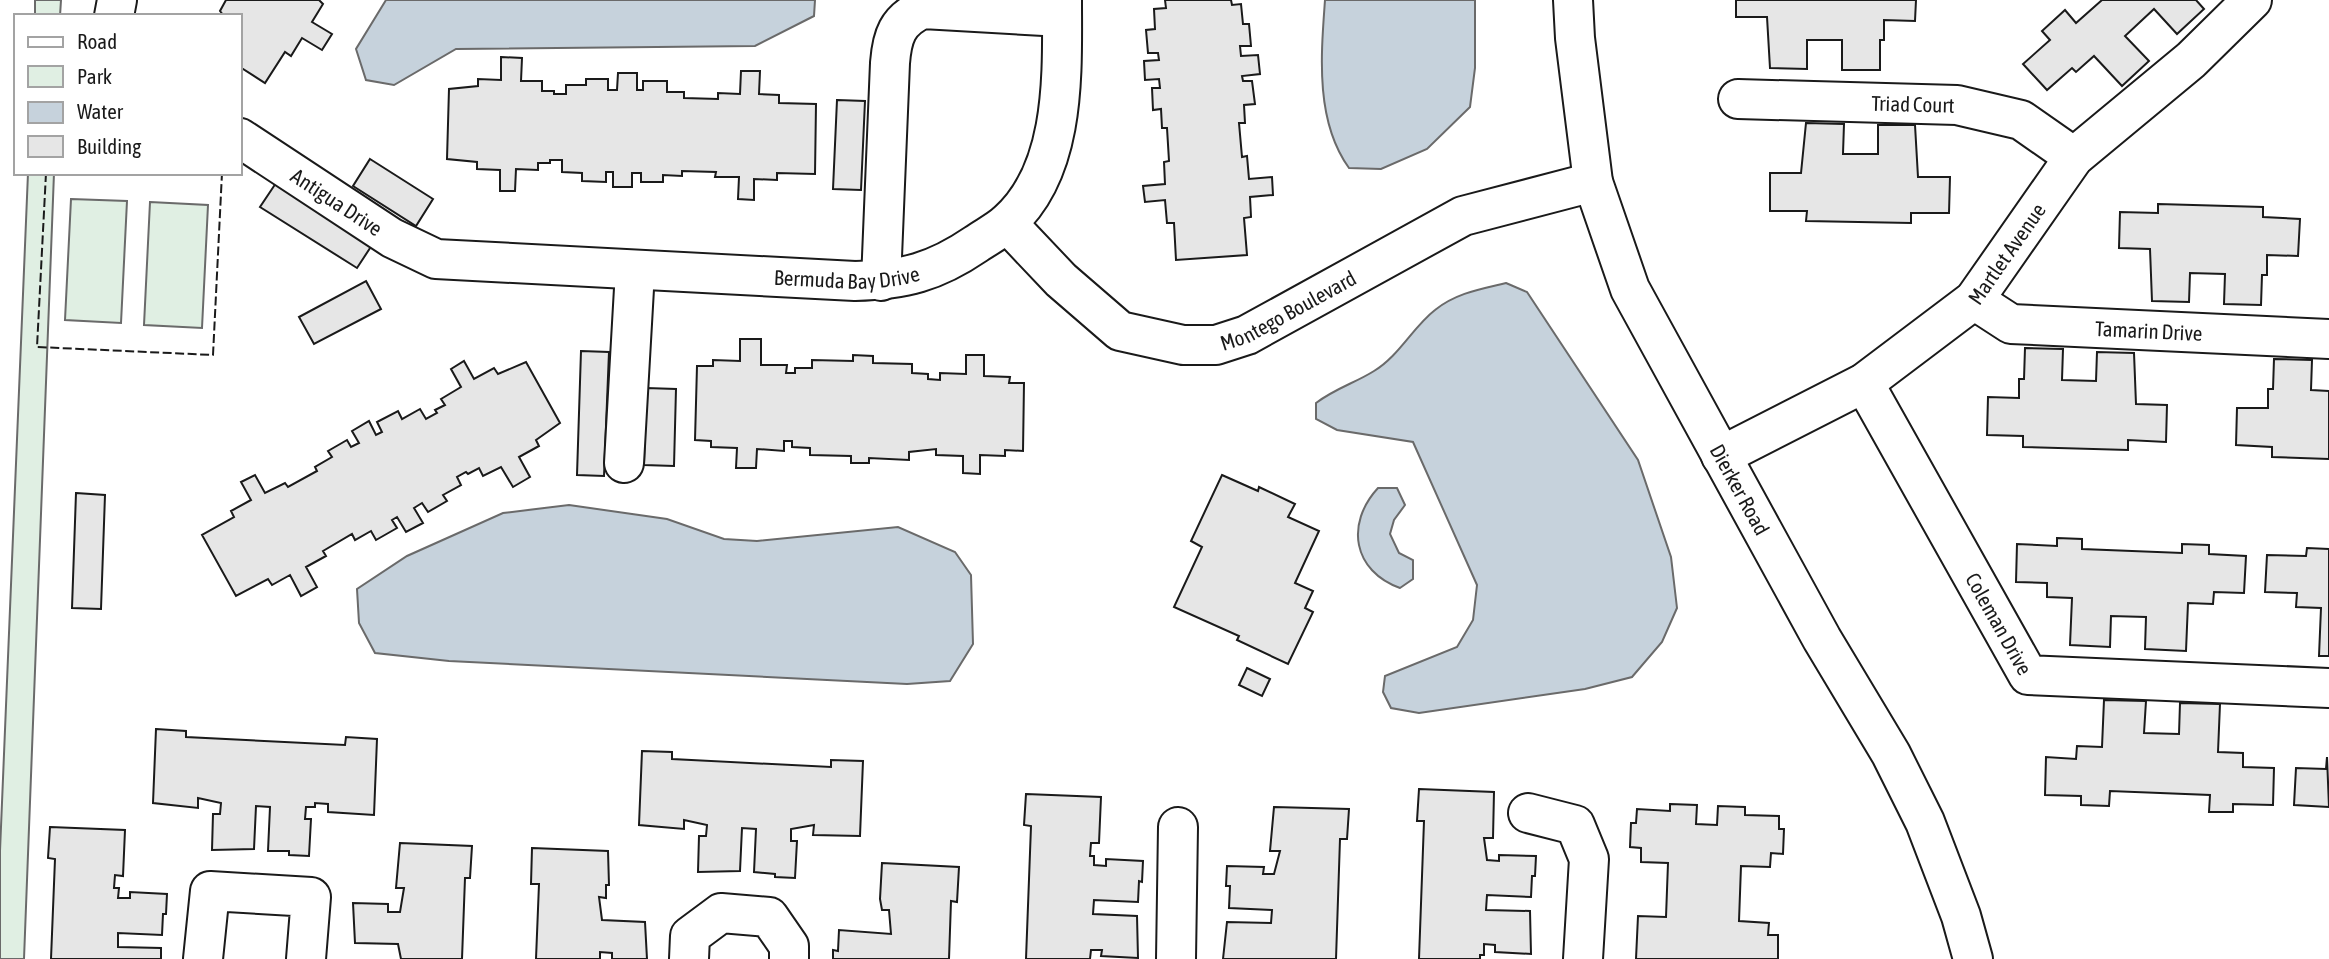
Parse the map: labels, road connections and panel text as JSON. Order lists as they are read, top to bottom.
{
  "streets": {
    "street": [
      "Triad Court",
      "Antigua Drive",
      "Martlet Avenue",
      "Bermuda Bay Drive",
      "Montego Boulevard",
      "Tamarin Drive",
      "Dierker Road",
      "Coleman Drive"
    ]
  },
  "crossings": [
    ["Triad Court", "Martlet Avenue"],
    ["Antigua Drive", "Bermuda Bay Drive"],
    ["Martlet Avenue", "Tamarin Drive"],
    ["Martlet Avenue", "Dierker Road"],
    ["Martlet Avenue", "Coleman Drive"],
    ["Bermuda Bay Drive", "Montego Boulevard"],
    ["Montego Boulevard", "Dierker Road"]
  ],
  "legend": [
    "Road",
    "Park",
    "Water",
    "Building"
  ]
}
